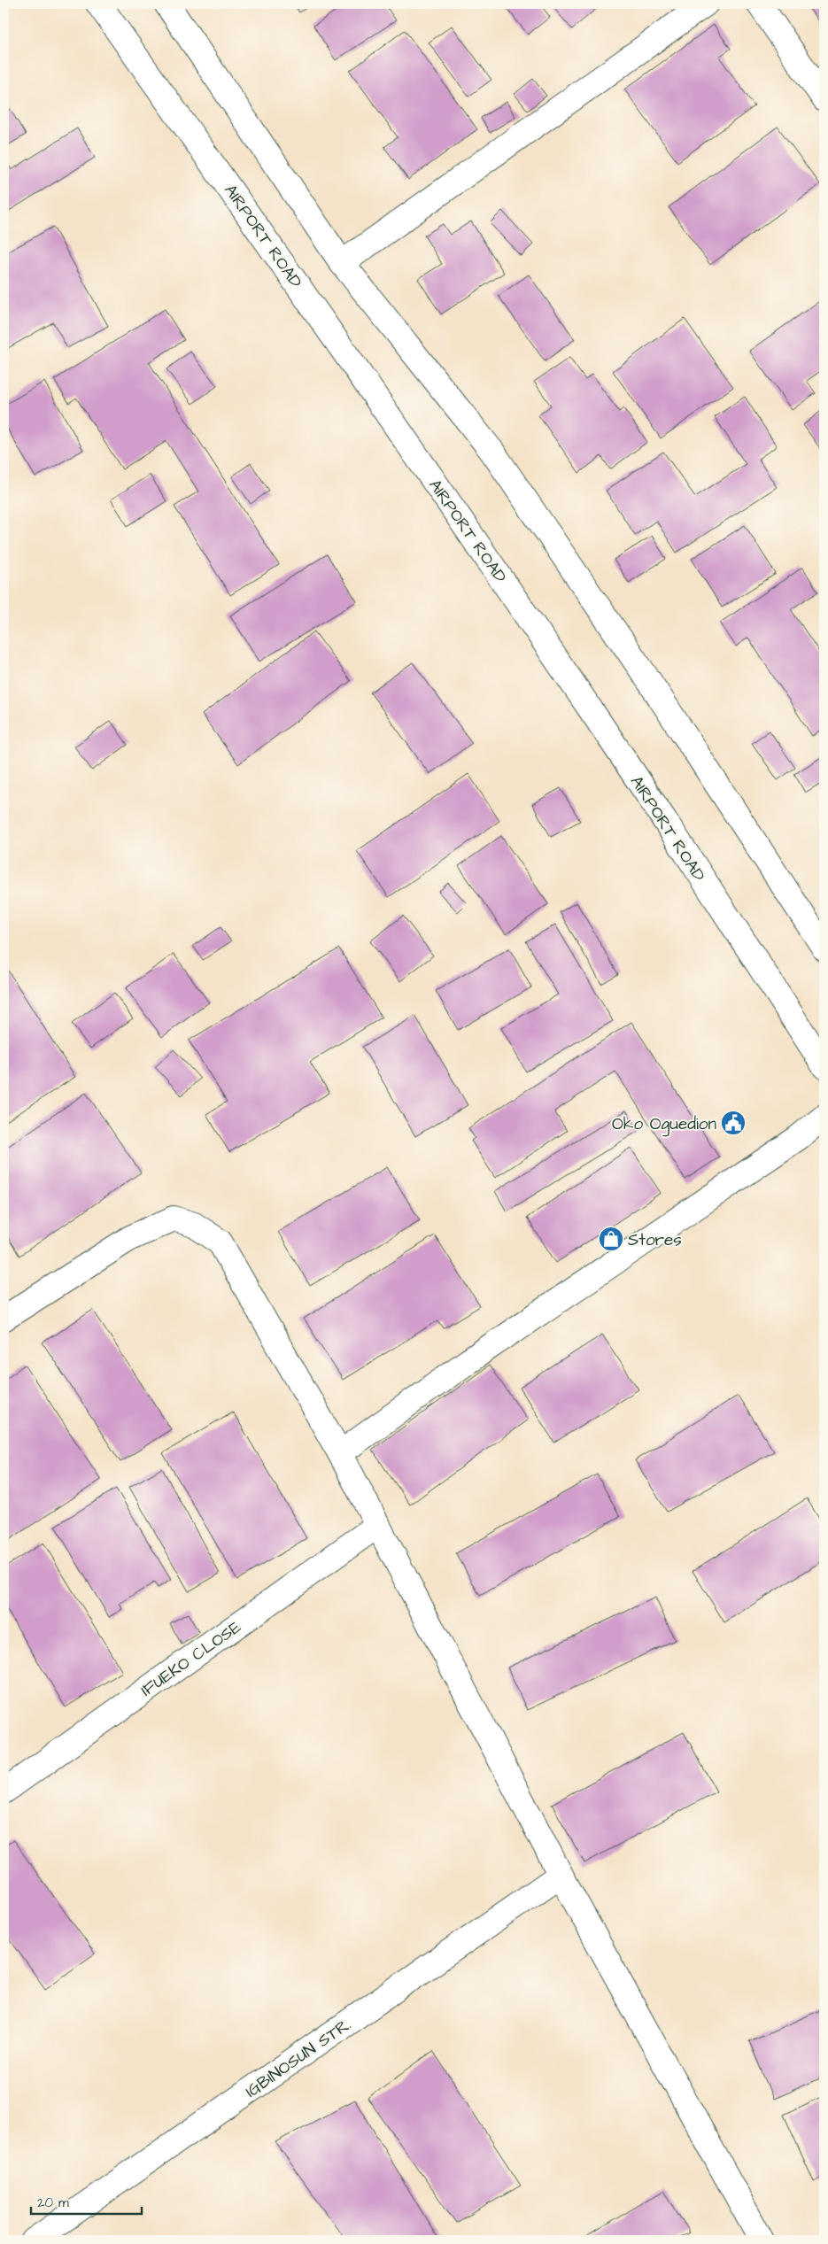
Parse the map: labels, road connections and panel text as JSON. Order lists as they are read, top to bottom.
{
  "streets": {
    "street": ["AIRPORT ROAD", "IFUEKO CLOSE", "IGBINOSUN STR."]
  },
  "places": {
    "public building": ["Oko Oguedion"],
    "shop": ["Stores"]
  },
  "scale_bar": "20 m"
}
